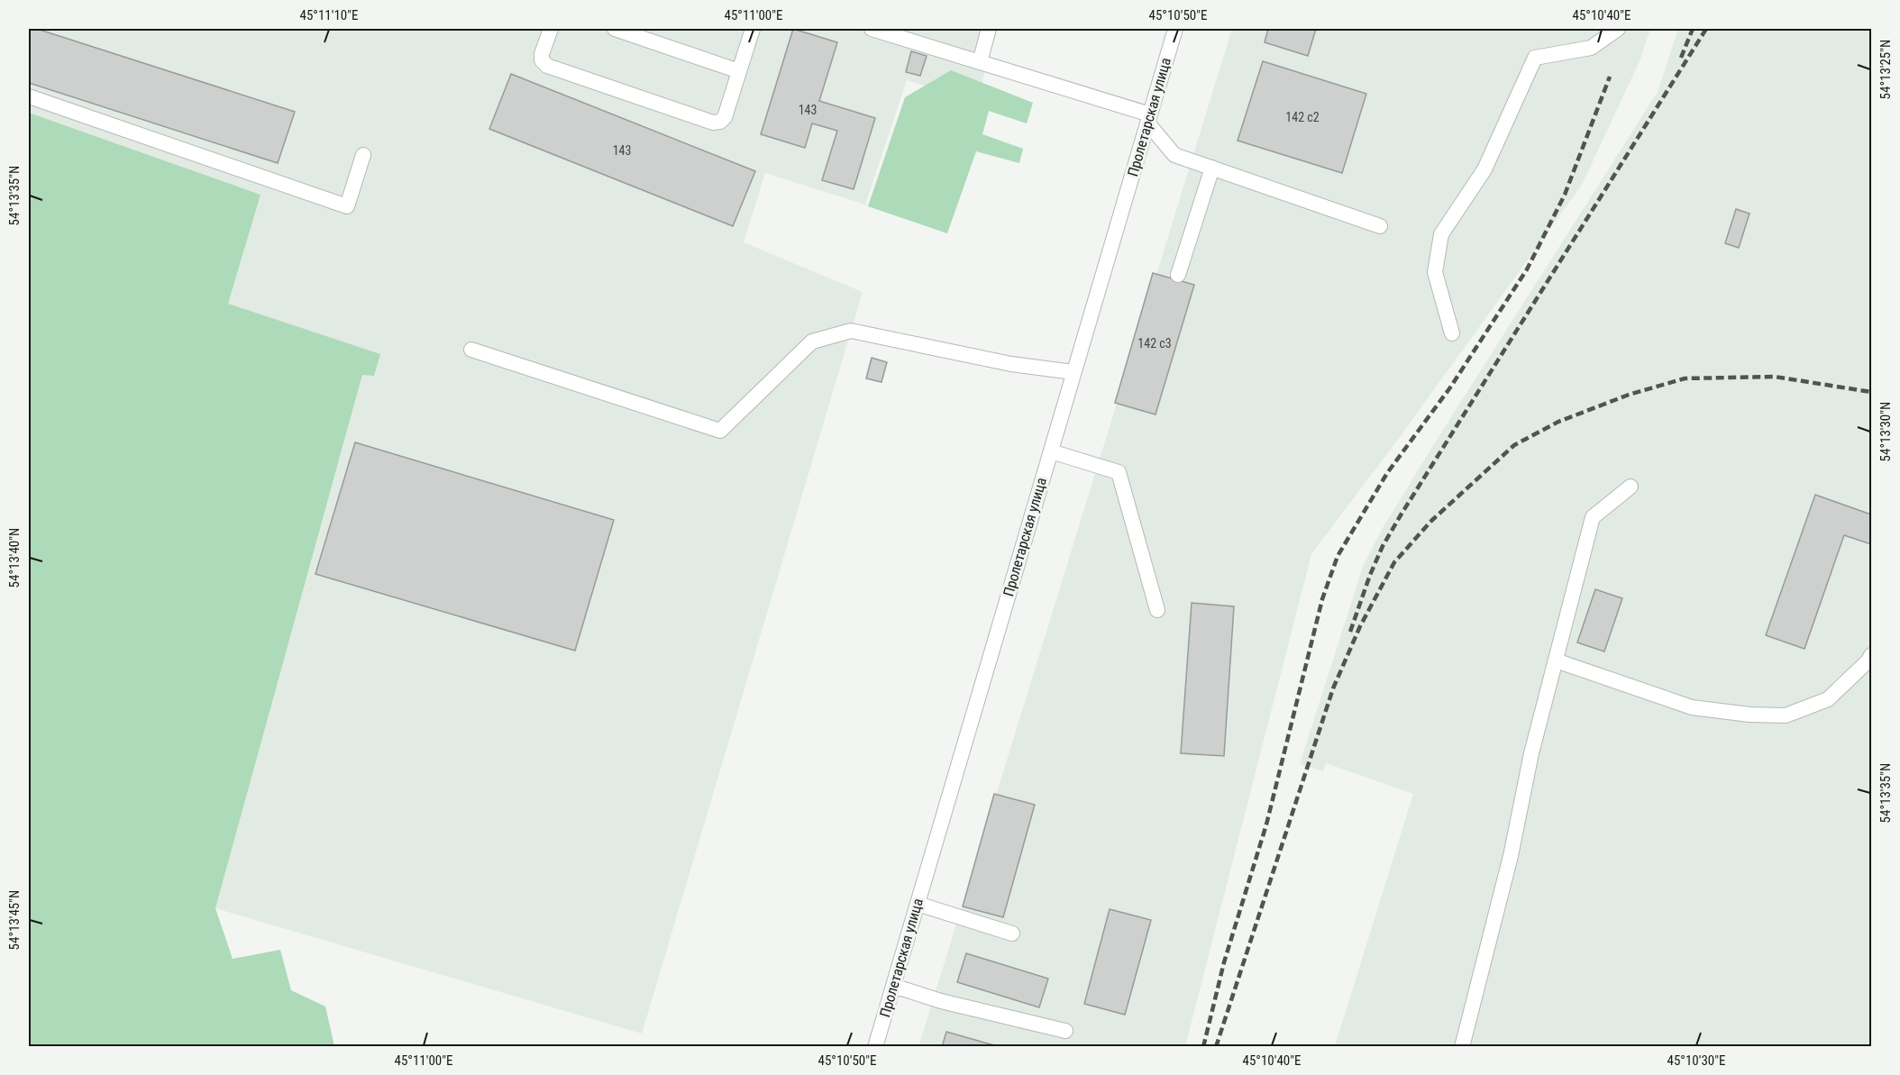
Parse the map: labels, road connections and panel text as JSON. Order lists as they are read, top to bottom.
{
  "streets": {
    "street": ["Пролетарская улица"]
  },
  "house_numbers": [
    "143",
    "142 с2",
    "143",
    "142 с3"
  ],
  "coordinates": [
    "45°11'10\"E",
    "45°11'00\"E",
    "45°10'50\"E",
    "45°10'40\"E",
    "54°13'25\"N",
    "54°13'35\"N",
    "54°13'30\"N",
    "54°13'40\"N",
    "54°13'45\"N",
    "45°10'30\"E"
  ]
}
